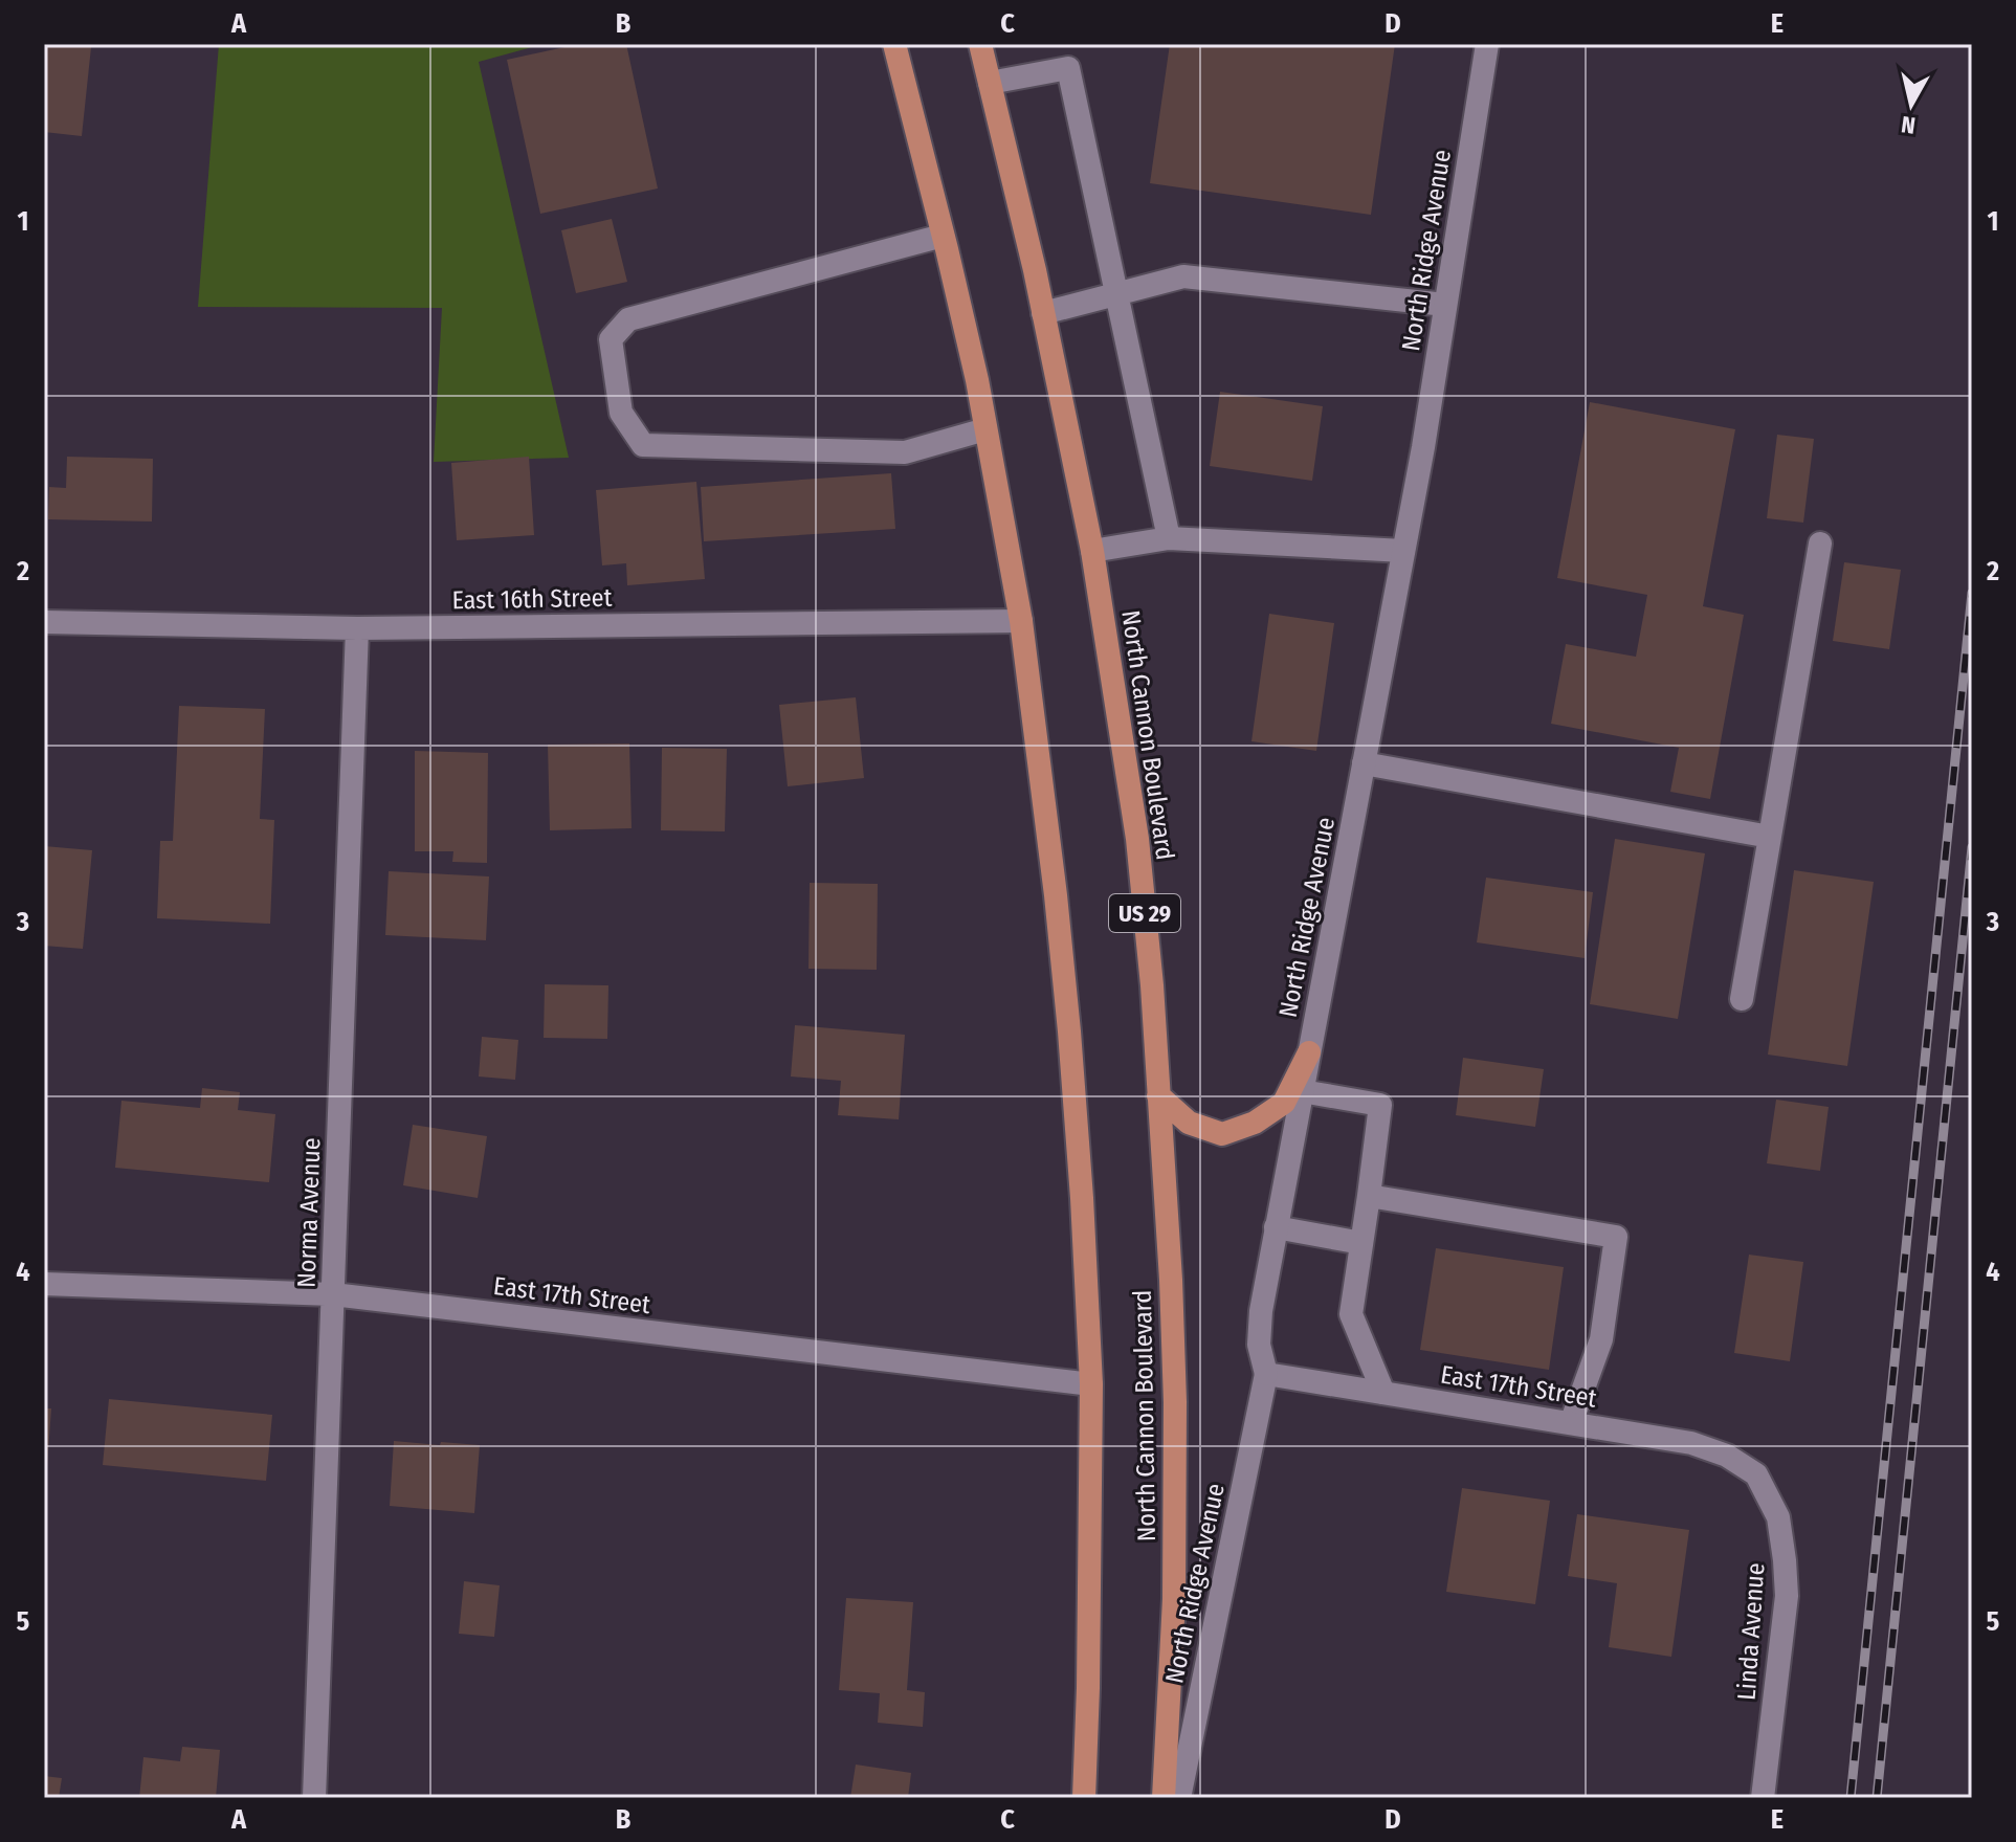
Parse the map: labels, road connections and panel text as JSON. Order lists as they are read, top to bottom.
{
  "streets": {
    "main road": ["North Cannon Boulevard", "US 29"],
    "street": [
      "North Ridge Avenue",
      "East 16th Street",
      "Norma Avenue",
      "East 17th Street",
      "Linda Avenue"
    ]
  },
  "crossings": [
    ["North Ridge Avenue", "East 17th Street"],
    ["East 16th Street", "Norma Avenue"],
    ["Norma Avenue", "East 17th Street"],
    ["East 17th Street", "Linda Avenue"]
  ],
  "north": "bottom",
  "grid": {
    "columns": [
      "A",
      "B",
      "C",
      "D",
      "E"
    ],
    "rows": [
      "1",
      "2",
      "3",
      "4",
      "5"
    ]
  }
}
